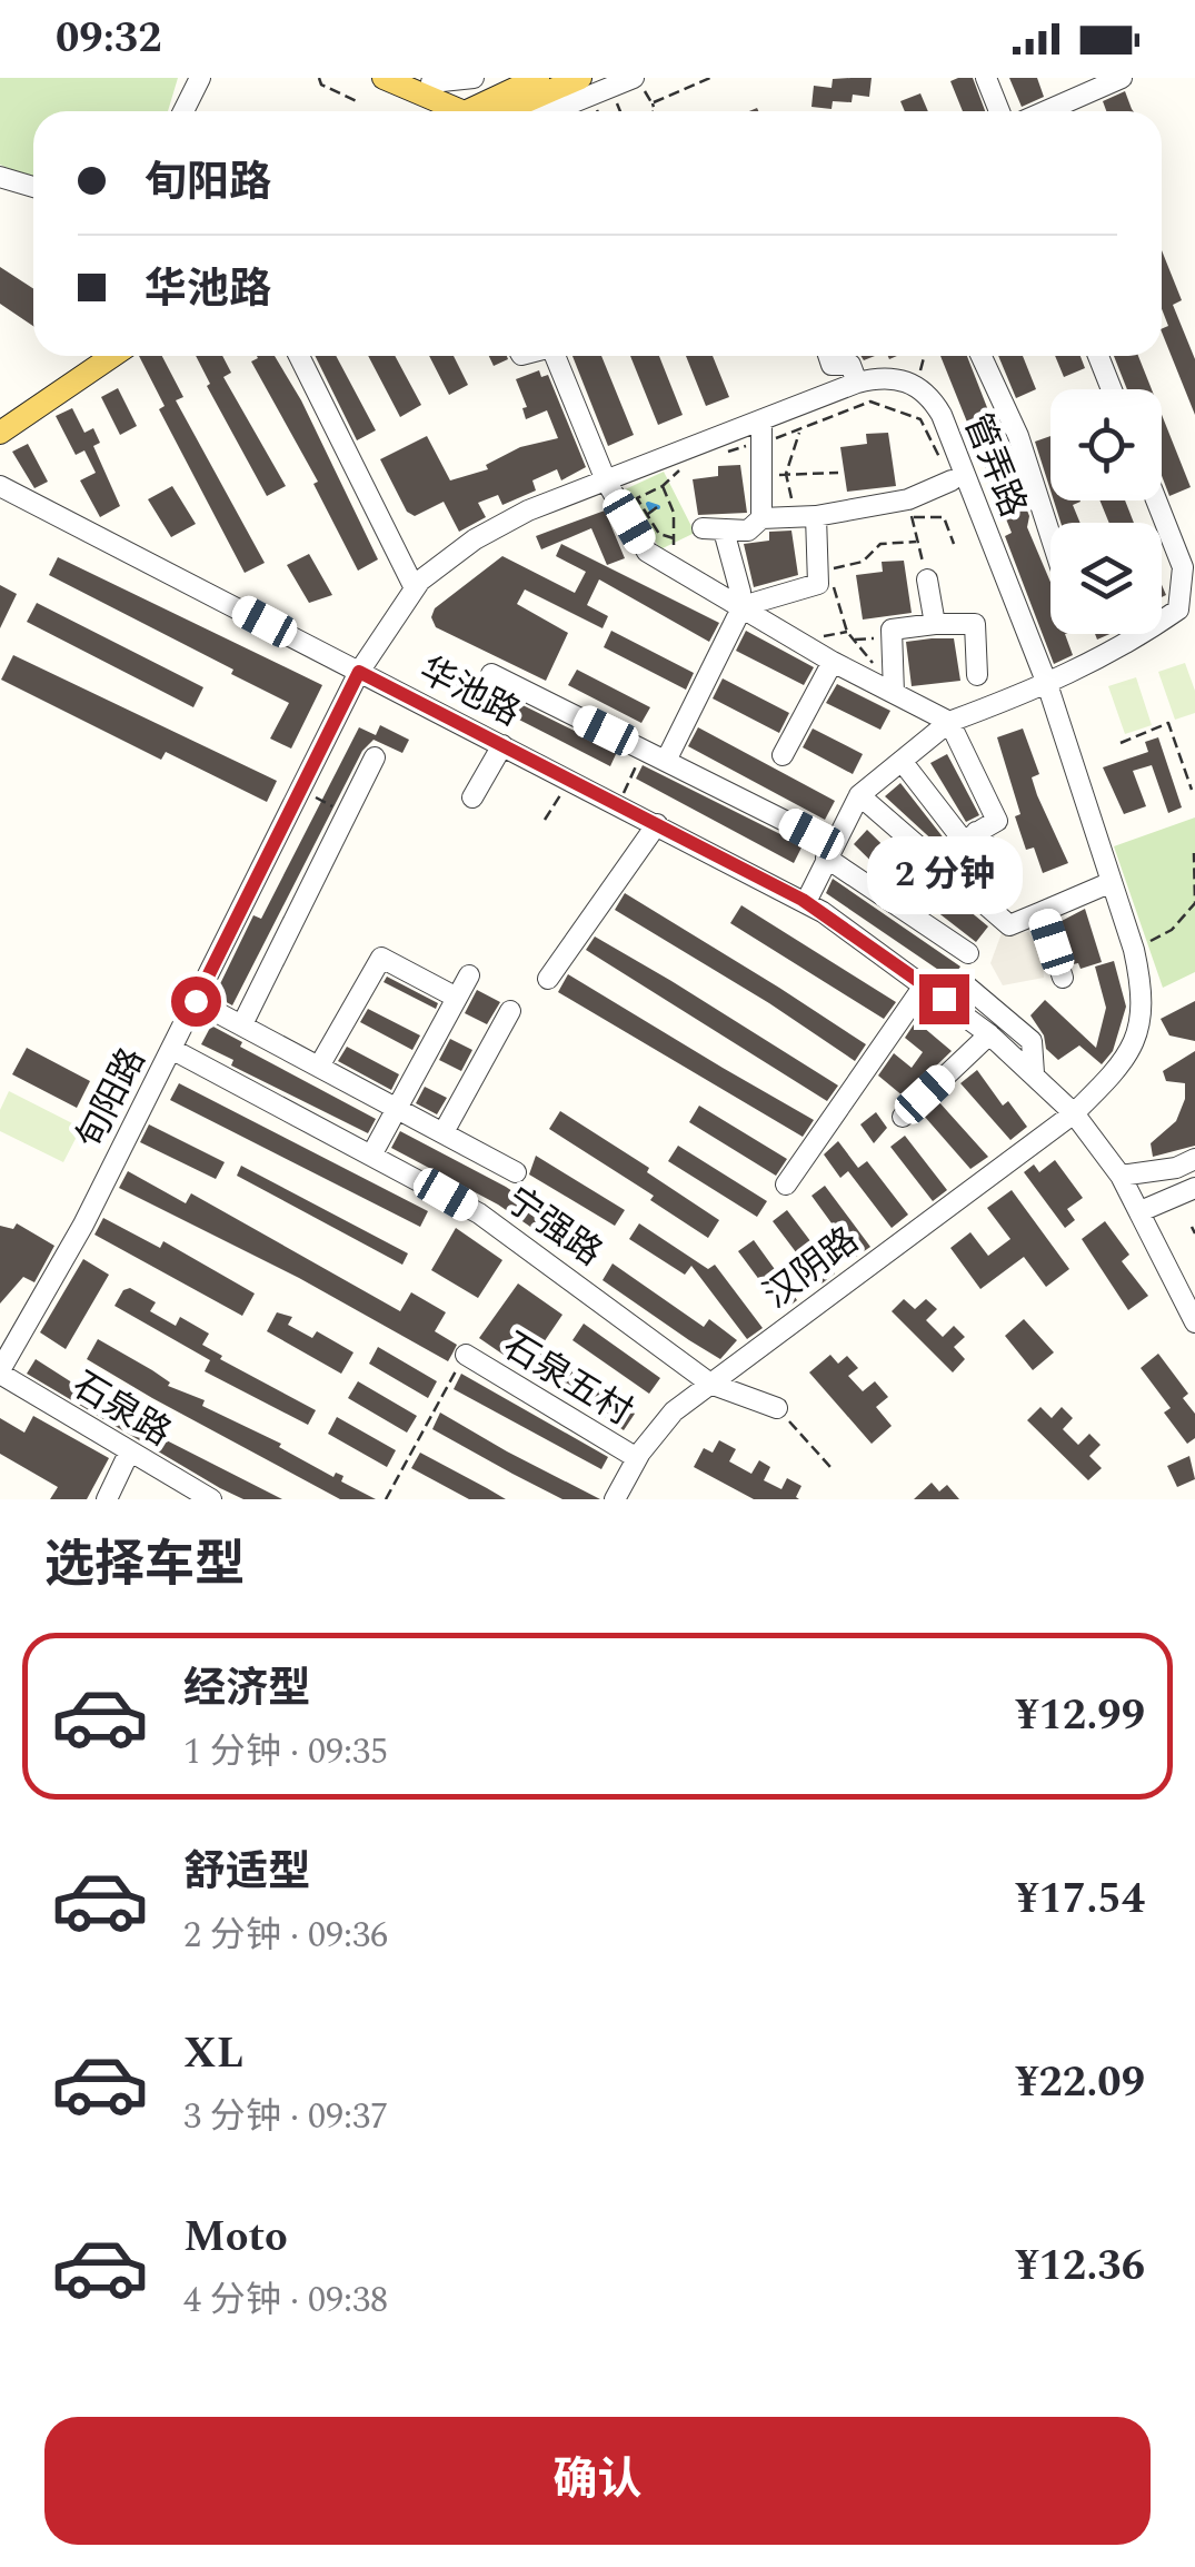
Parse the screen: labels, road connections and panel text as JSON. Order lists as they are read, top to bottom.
{
  "streets": {
    "street": [
      "管弄路",
      "华池路",
      "旬阳路",
      "宁强路",
      "汉阴路",
      "石泉五村",
      "石泉路"
    ]
  },
  "crossings": [
    ["管弄路", "华池路"],
    ["管弄路", "汉阴路"],
    ["华池路", "旬阳路"],
    ["华池路", "汉阴路"],
    ["旬阳路", "宁强路"],
    ["旬阳路", "石泉路"],
    ["宁强路", "汉阴路"],
    ["汉阴路", "石泉五村"]
  ],
  "page": {
    "status": "09:32",
    "banner": ["旬阳路", "华池路"],
    "bubble": "2 分钟",
    "heading": "选择车型",
    "list": [
      {
        "name": "经济型",
        "note": "1 分钟 · 09:35",
        "value": "¥12.99"
      },
      {
        "name": "舒适型",
        "note": "2 分钟 · 09:36",
        "value": "¥17.54"
      },
      {
        "name": "XL",
        "note": "3 分钟 · 09:37",
        "value": "¥22.09"
      },
      {
        "name": "Moto",
        "note": "4 分钟 · 09:38",
        "value": "¥12.36"
      }
    ],
    "buttons": "确认"
  }
}
